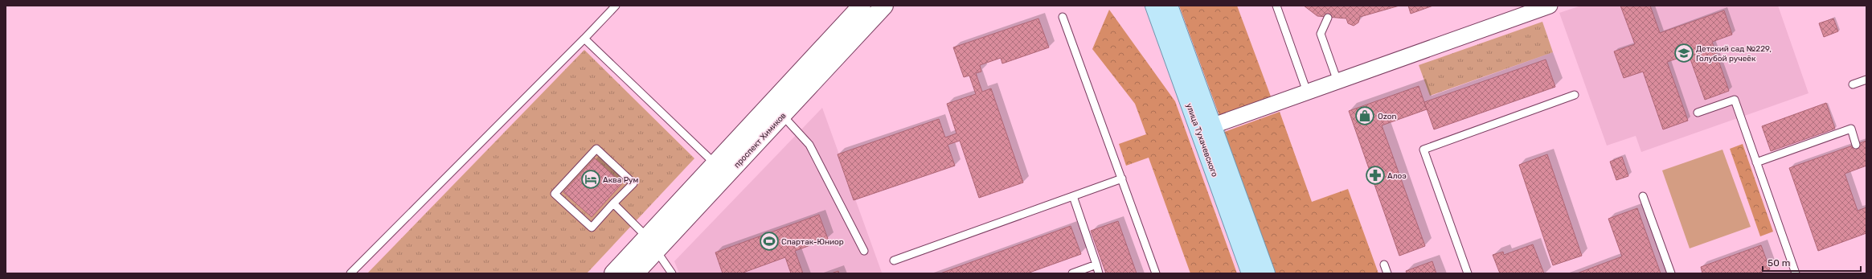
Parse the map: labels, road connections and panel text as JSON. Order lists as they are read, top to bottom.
{
  "streets": {
    "main road": ["проспект Химиков", "улица Тухачевского"]
  },
  "places": {
    "school or university": ["Детский сад №229, Голубой ручеёк"],
    "shop": ["Ozon"],
    "pharmacy": ["Алоэ"],
    "hotel": ["Аква Рум"],
    "sports": ["Спартак-Юниор"]
  },
  "scale_bar": "50 m"
}
